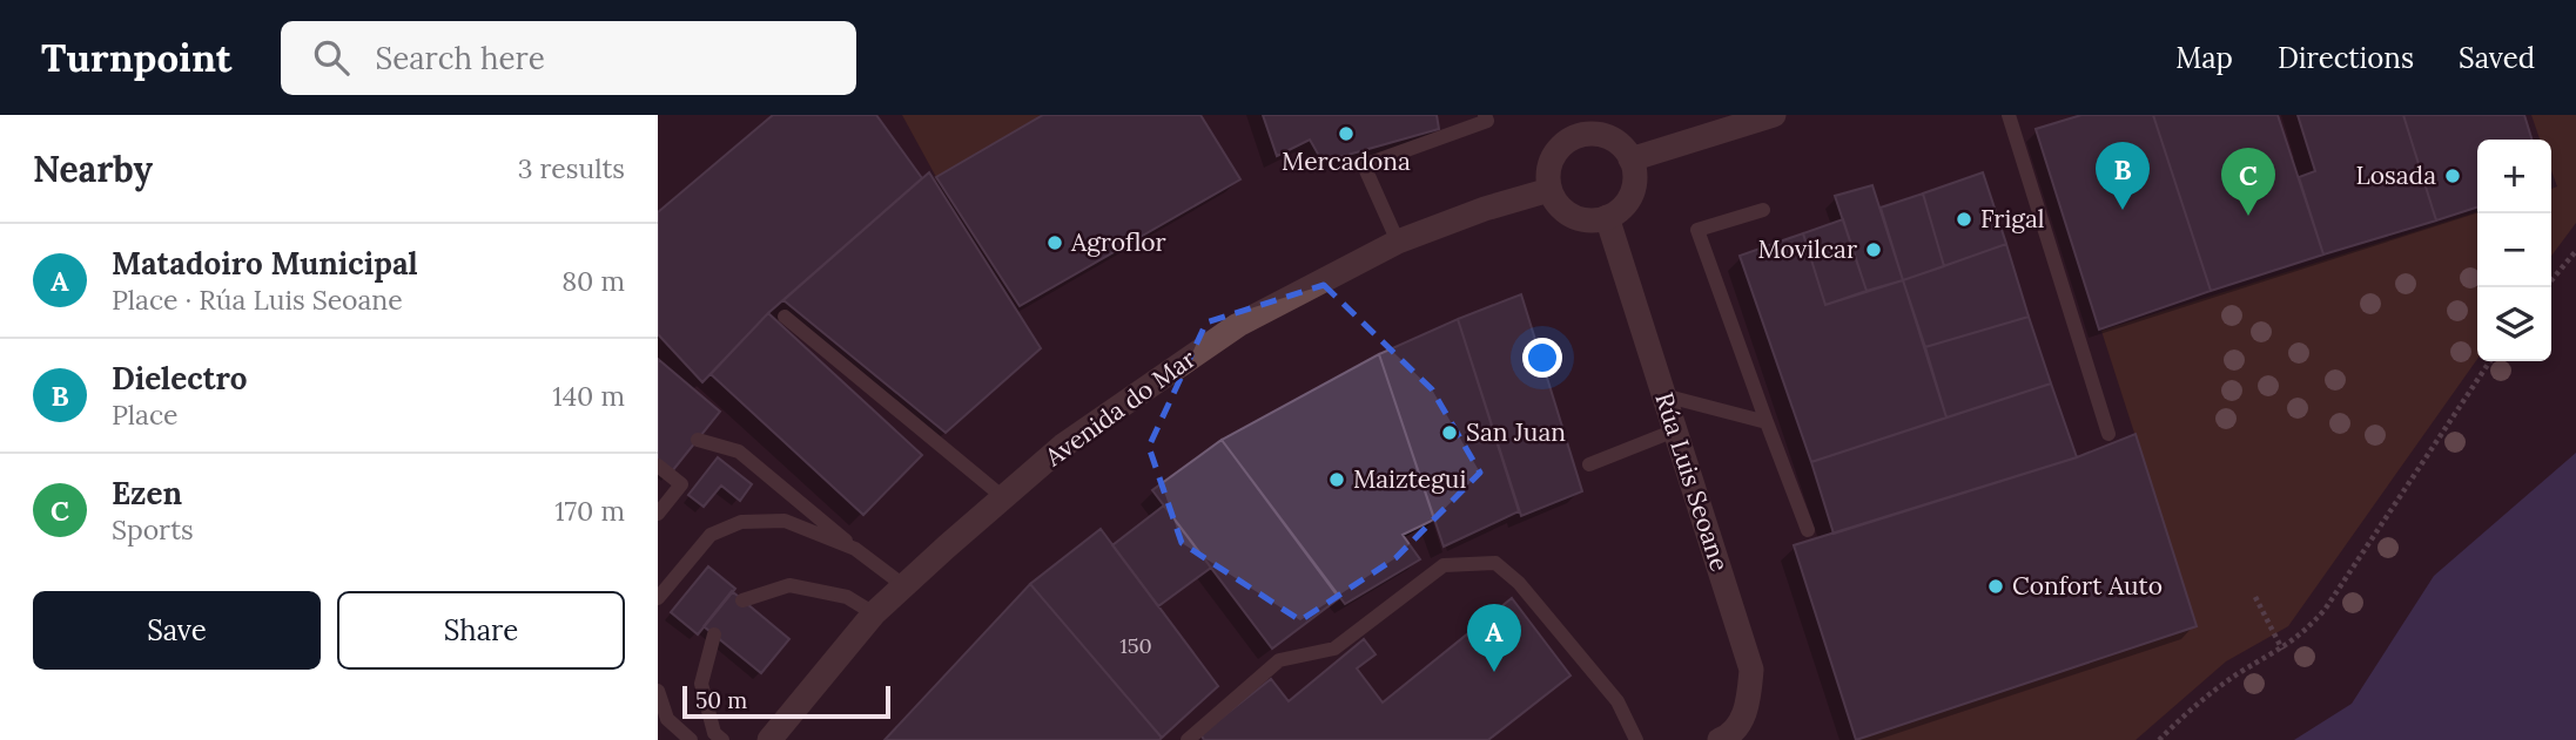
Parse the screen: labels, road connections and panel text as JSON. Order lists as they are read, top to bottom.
{
  "streets": {
    "street": ["Avenida do Mar", "Rúa Luis Seoane"]
  },
  "crossings": [
    ["Avenida do Mar", "Rúa Luis Seoane"]
  ],
  "places": [
    "Mercadona",
    "Losada",
    "Frigal",
    "Agroflor",
    "Movilcar",
    "San Juan",
    "Maiztegui",
    "Confort Auto"
  ],
  "house_numbers": ["150"],
  "scale_bar": "50 m",
  "page": {
    "header": "Turnpoint",
    "search": "Search here",
    "nav": ["Map", "Directions", "Saved"],
    "heading": ["Nearby", "3 results"],
    "map_buttons": ["+", "−"],
    "pins": ["B", "C", "A"],
    "list": [
      {
        "mark": "A",
        "name": "Matadoiro Municipal",
        "note": "Place · Rúa Luis Seoane",
        "value": "80 m"
      },
      {
        "mark": "B",
        "name": "Dielectro",
        "note": "Place",
        "value": "140 m"
      },
      {
        "mark": "C",
        "name": "Ezen",
        "note": "Sports",
        "value": "170 m"
      }
    ],
    "buttons": ["Save", "Share"],
    "scale": "50 m"
  }
}
